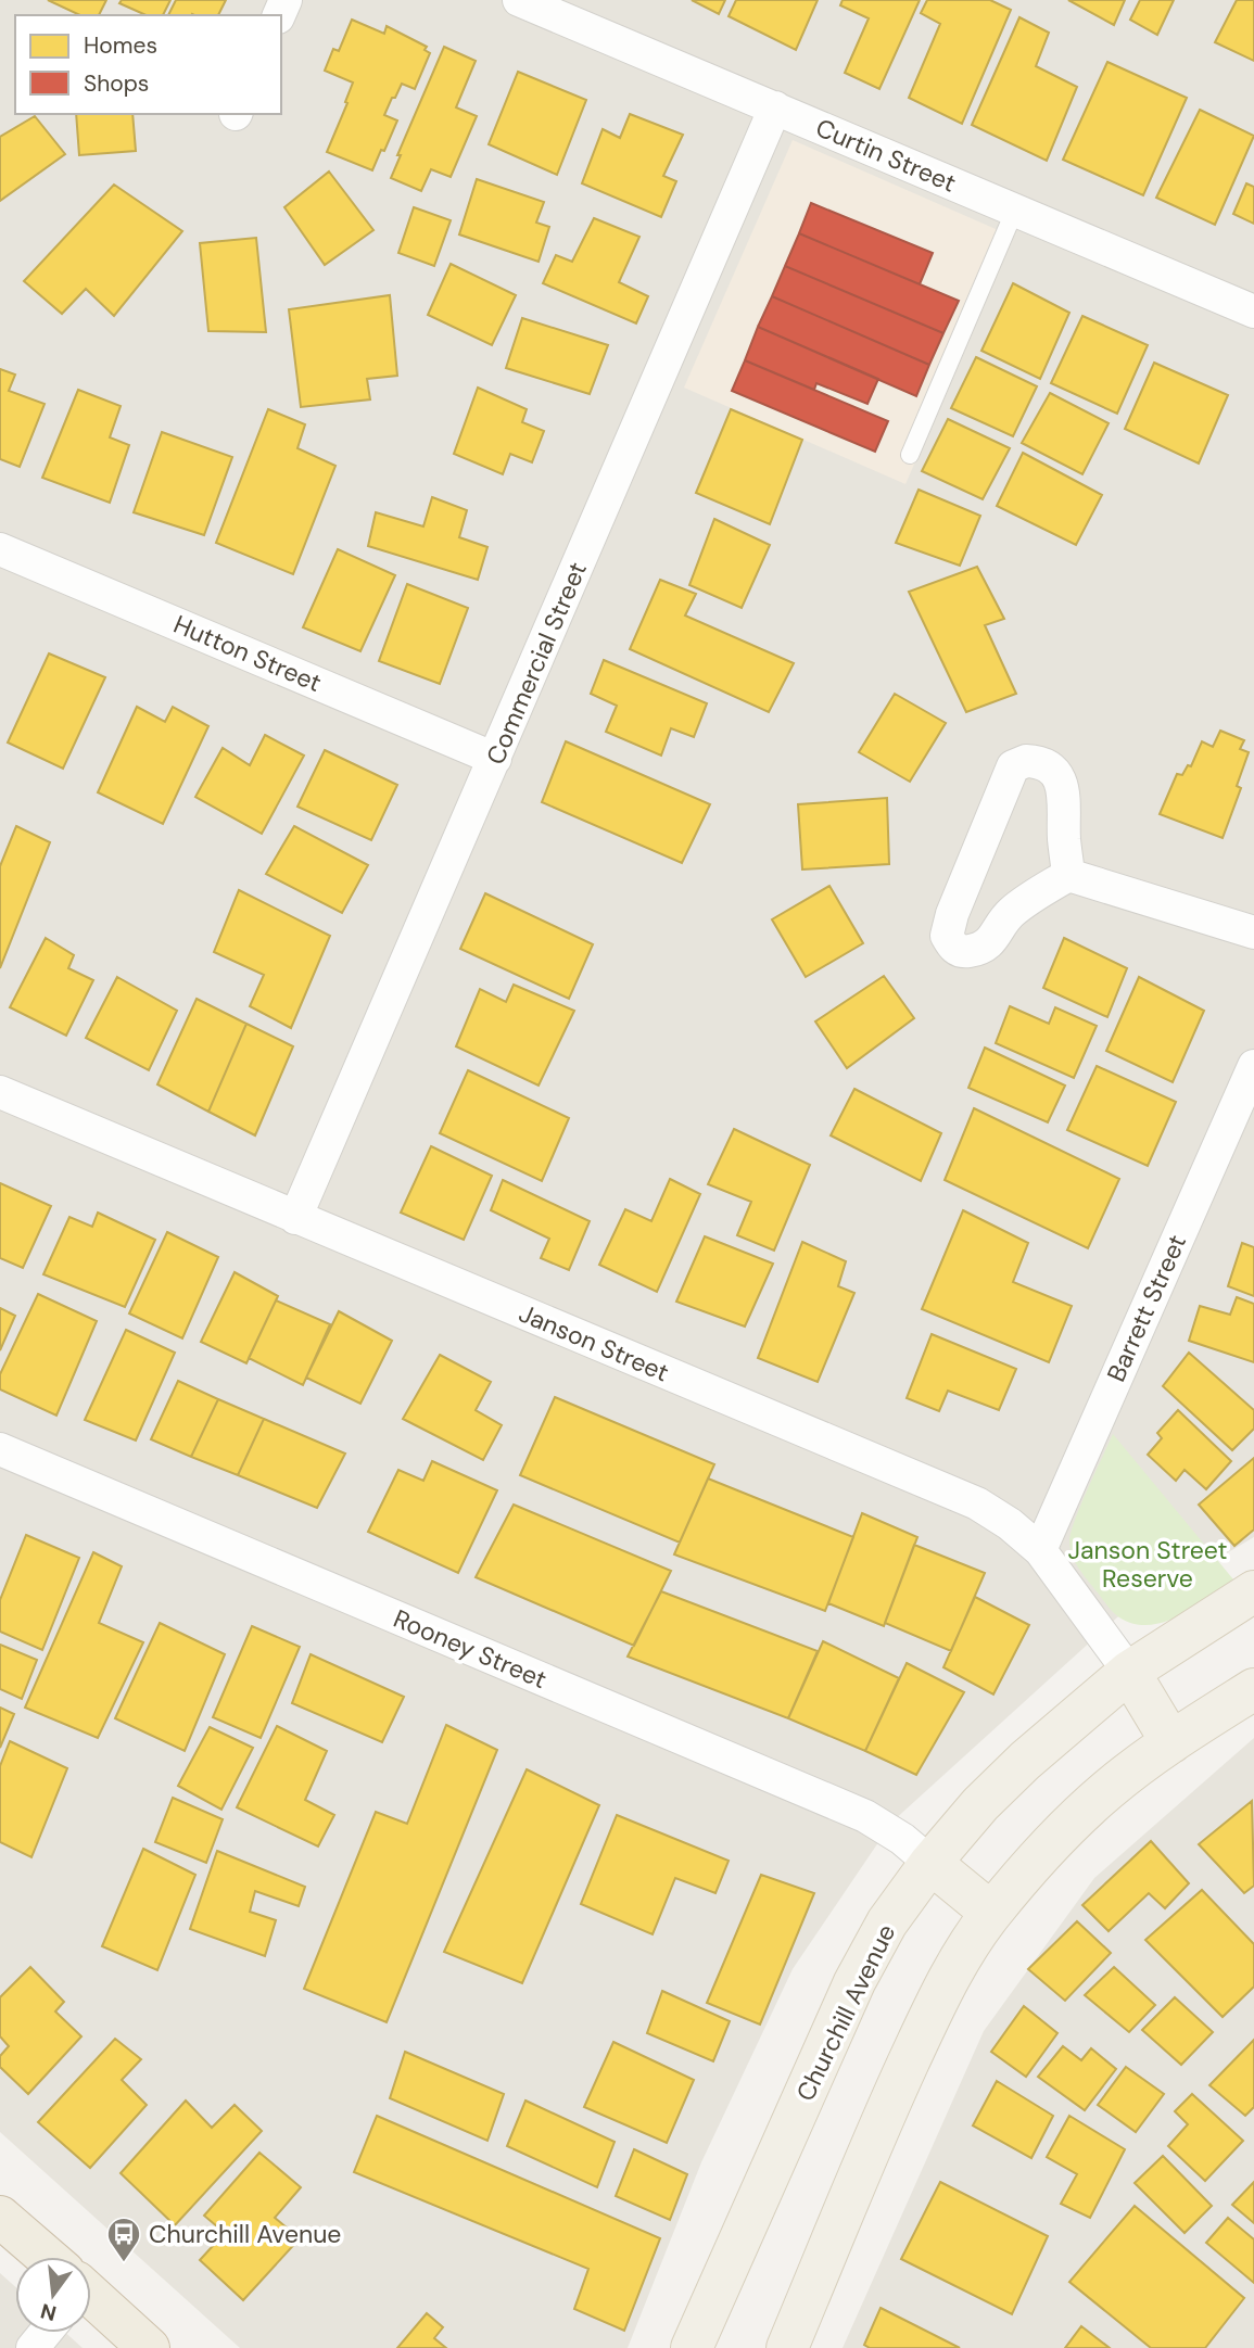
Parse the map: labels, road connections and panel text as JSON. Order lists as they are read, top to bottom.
{
  "streets": {
    "main road": ["Churchill Avenue"],
    "street": [
      "Curtin Street",
      "Hutton Street",
      "Commercial Street",
      "Barrett Street",
      "Janson Street",
      "Rooney Street"
    ]
  },
  "crossings": [
    ["Curtin Street", "Commercial Street"],
    ["Hutton Street", "Commercial Street"],
    ["Commercial Street", "Janson Street"],
    ["Barrett Street", "Janson Street"],
    ["Janson Street", "Churchill Avenue"],
    ["Rooney Street", "Churchill Avenue"]
  ],
  "parks": ["Janson Street Reserve"],
  "places": {
    "bus stop": ["Churchill Avenue"]
  },
  "legend": ["Homes", "Shops"],
  "north": "bottom"
}
